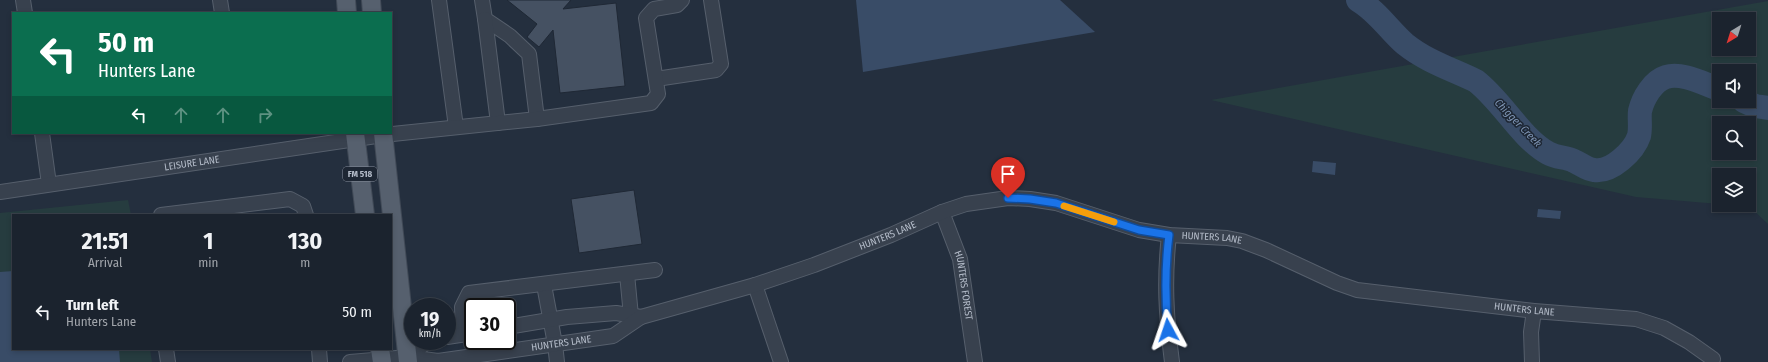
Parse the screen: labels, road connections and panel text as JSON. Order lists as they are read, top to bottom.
{
  "streets": {
    "main road": ["FM 518"],
    "street": ["LEISURE LANE", "HUNTERS LANE", "HUNTERS FOREST"]
  },
  "crossings": [
    ["LEISURE LANE", "FM 518"],
    ["FM 518", "HUNTERS LANE"],
    ["HUNTERS LANE", "HUNTERS FOREST"]
  ],
  "water": ["Chigger Creek"],
  "north": "bottom left",
  "page": {
    "turn": ["50 m", "Hunters Lane"],
    "eta": [
      "21:51",
      "Arrival",
      "1",
      "min",
      "130",
      "m"
    ],
    "list": [
      {
        "name": "Turn left",
        "note": "Hunters Lane",
        "value": "50 m"
      }
    ],
    "speed": "19 km/h",
    "limit": "30"
  }
}
